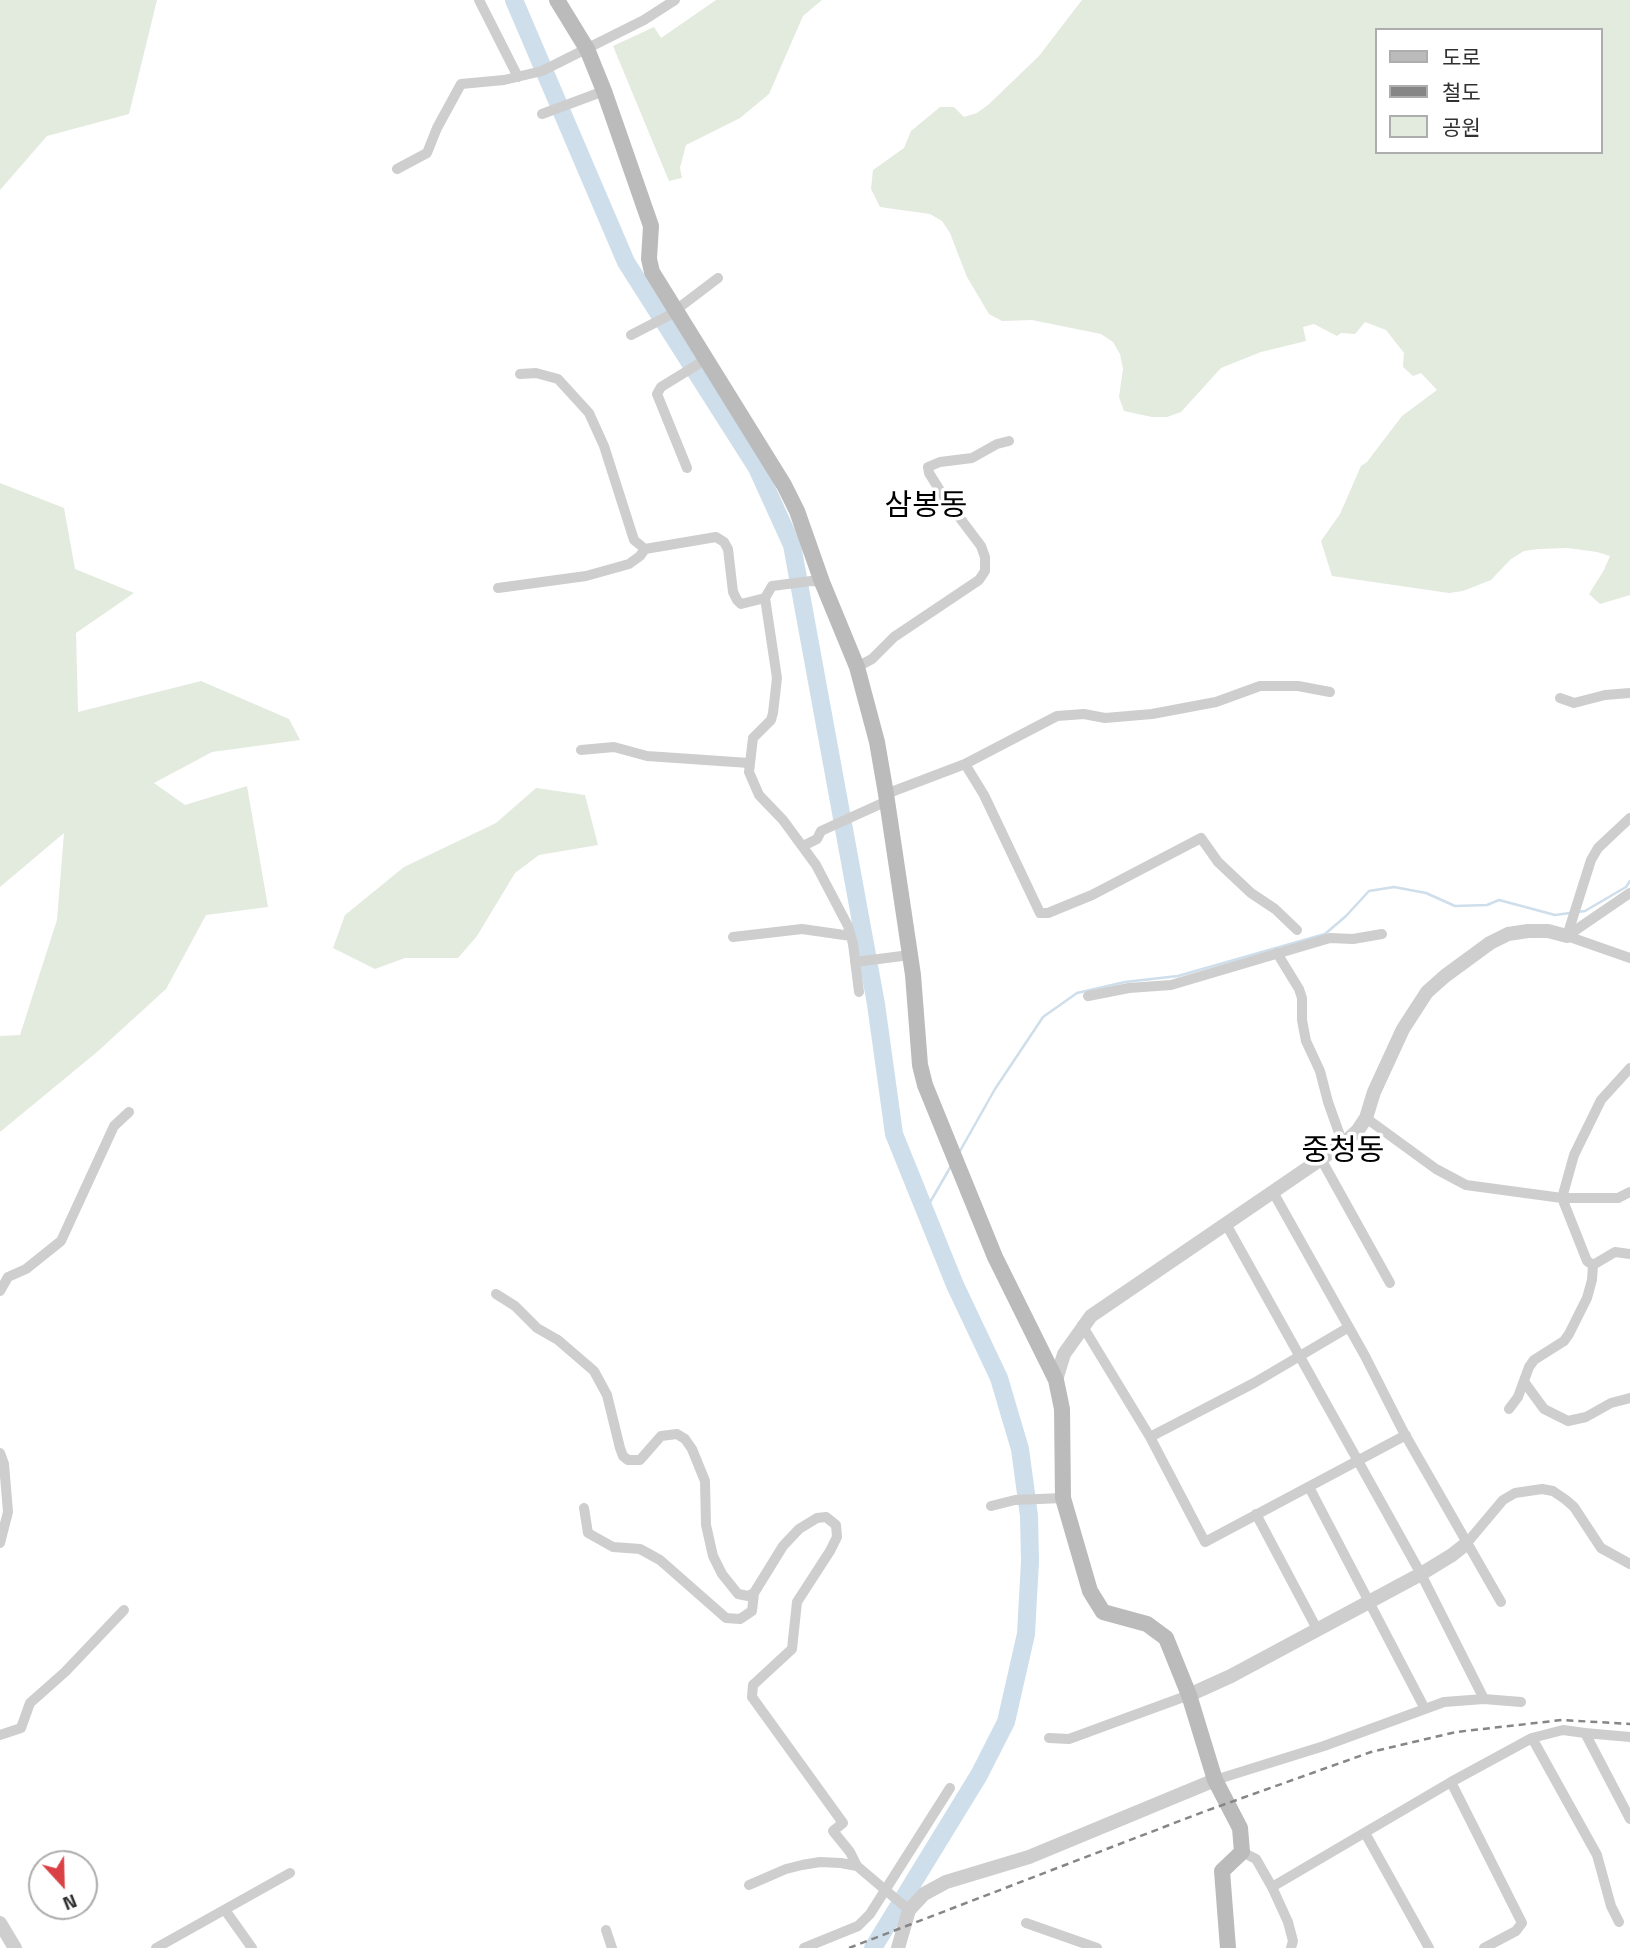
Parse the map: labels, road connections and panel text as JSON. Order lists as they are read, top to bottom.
{
  "districts": ["삼봉동", "중청동"],
  "legend": ["도로", "철도", "공원"],
  "north": "bottom"
}
